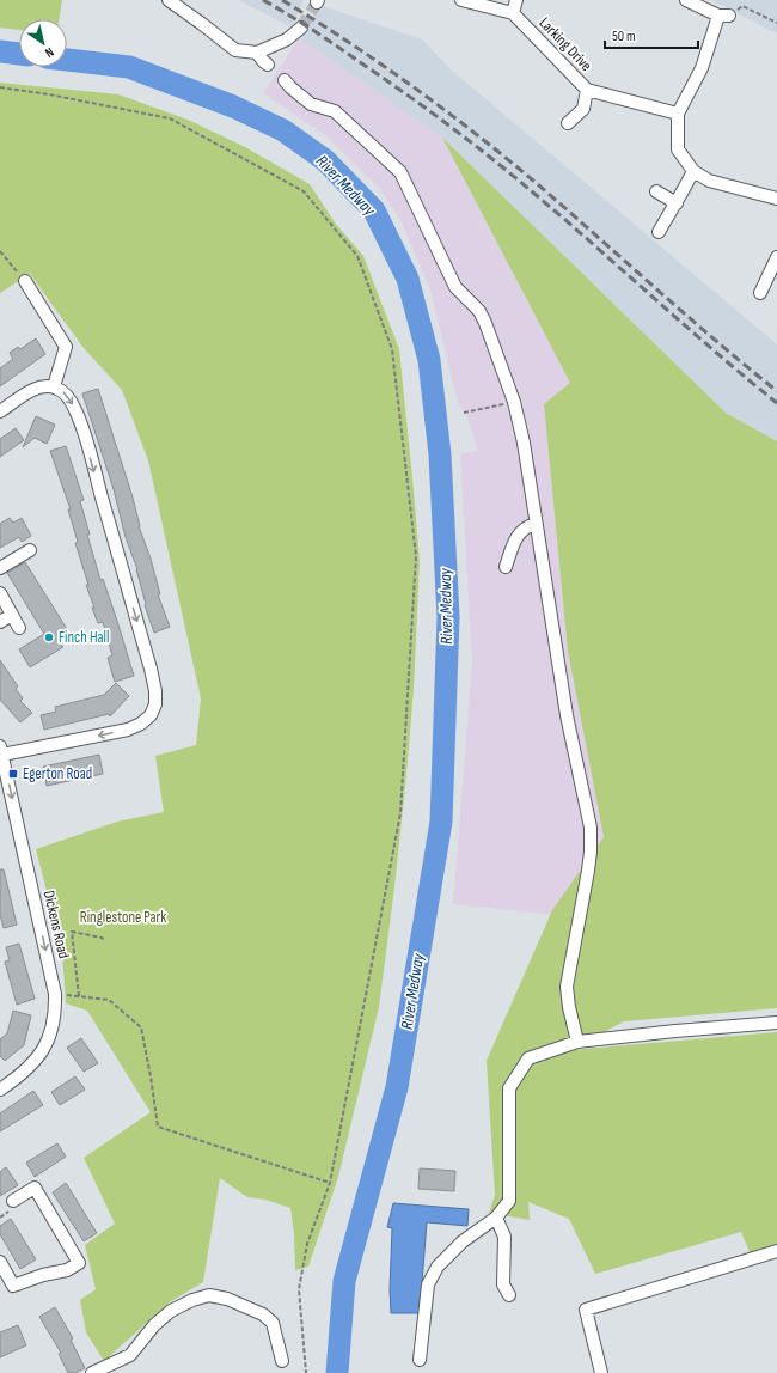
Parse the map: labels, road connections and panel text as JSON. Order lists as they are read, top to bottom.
{
  "streets": {
    "street": ["Larking Drive", "Dickens Road"]
  },
  "one_way": ["Dickens Road"],
  "water": ["River Medway"],
  "parks": ["Ringlestone Park"],
  "places": {
    "other": ["Finch Hall"],
    "transit": ["Egerton Road"]
  },
  "scale_bar": "50 m",
  "north": "bottom right"
}
